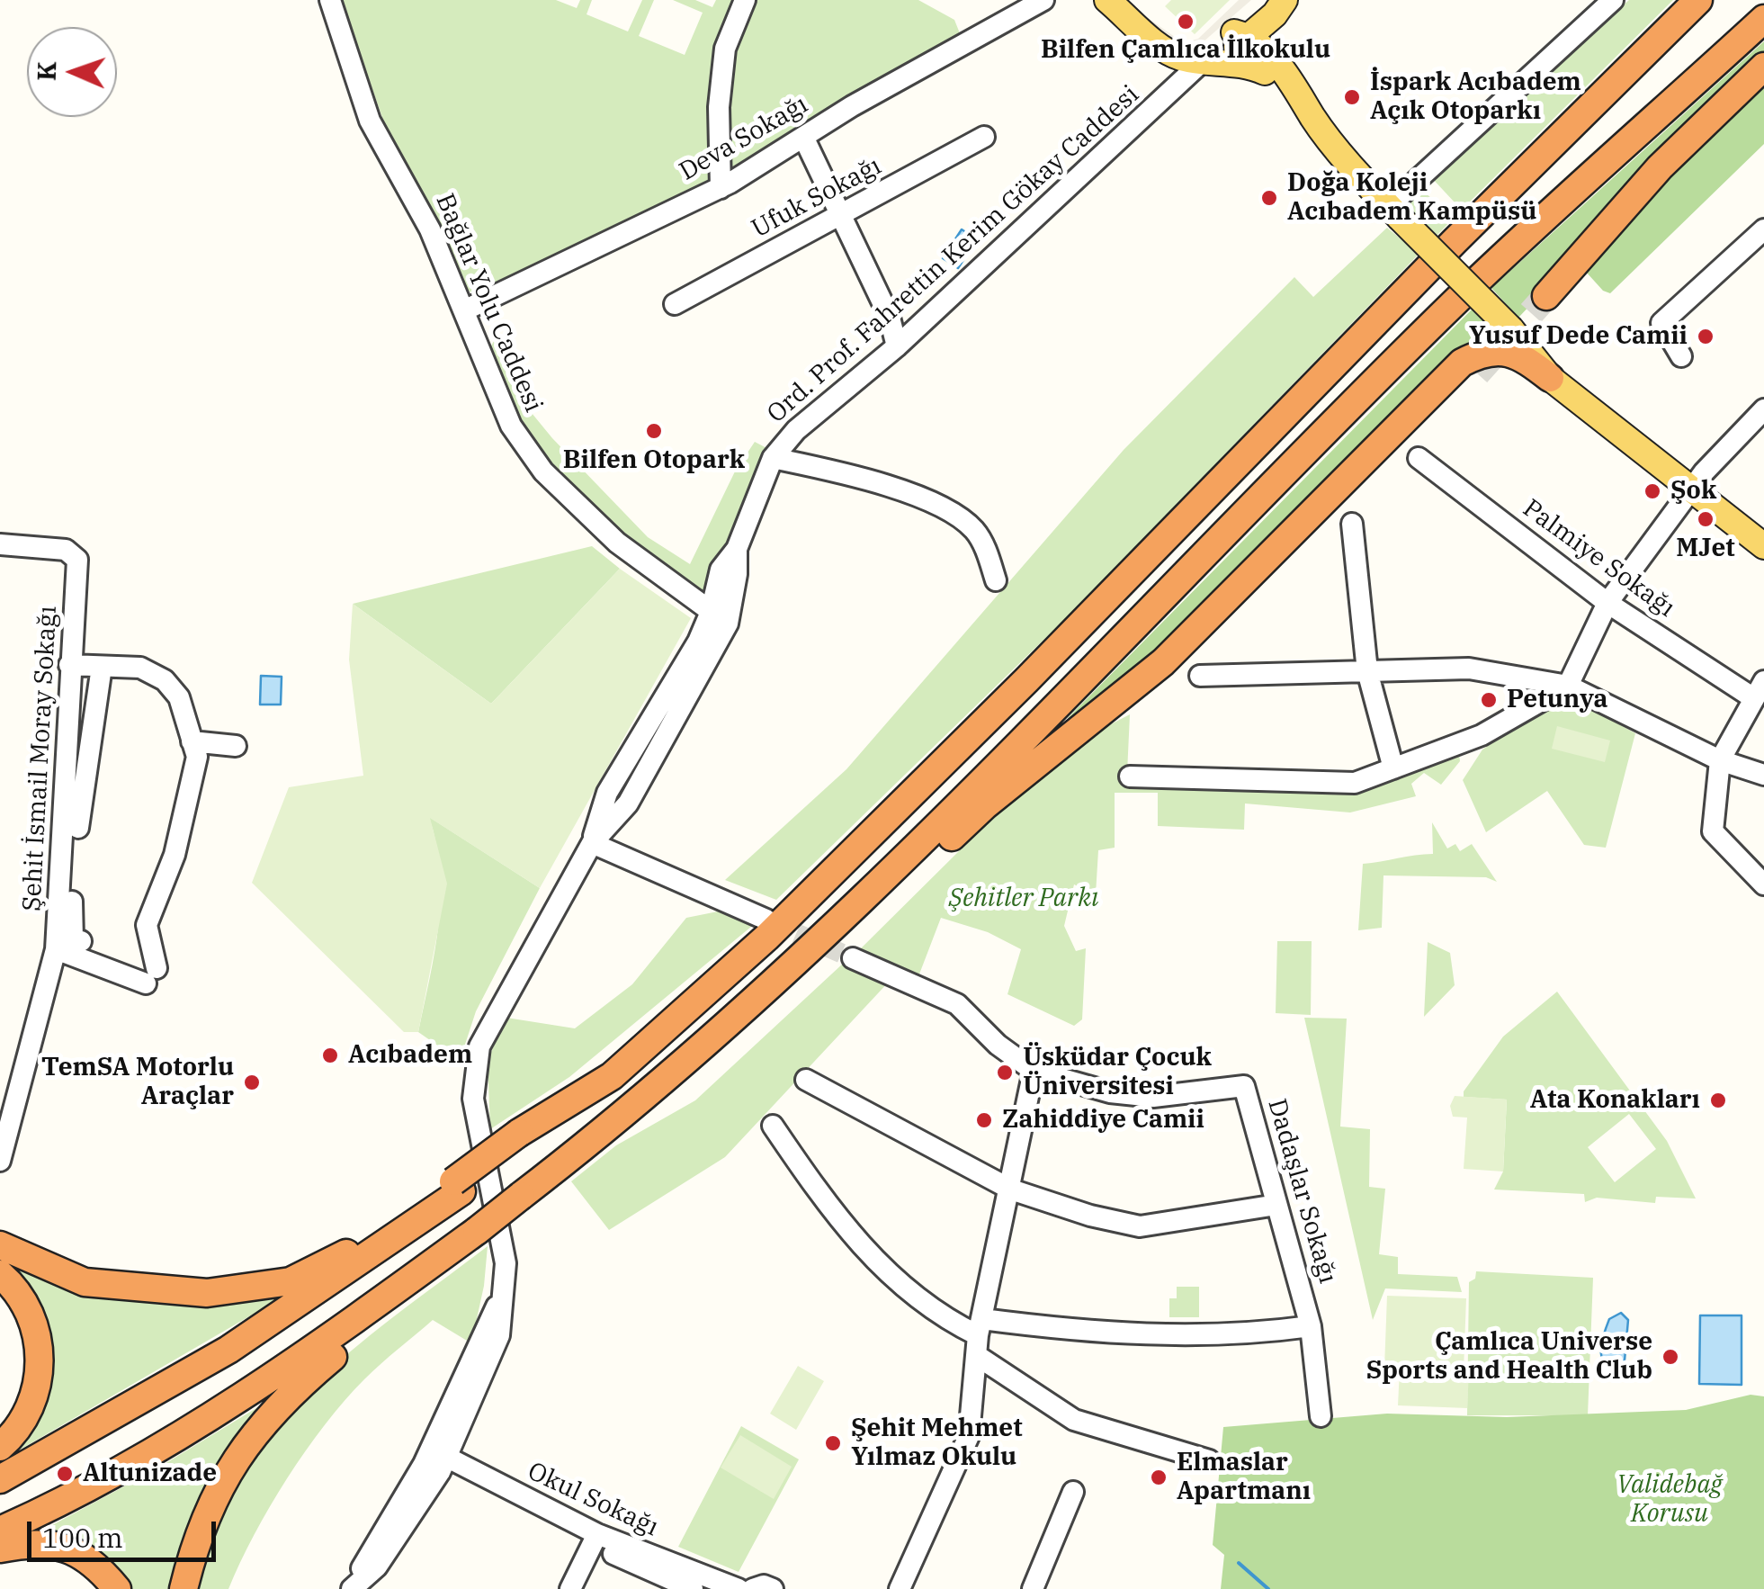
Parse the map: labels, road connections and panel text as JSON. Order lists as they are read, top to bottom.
{
  "streets": {
    "street": [
      "Deva Sokağı",
      "Ufuk Sokağı",
      "Ord. Prof. Fahrettin Kerim Gökay Caddesi",
      "Bağlar Yolu Caddesi",
      "Palmiye Sokağı",
      "Şehit İsmail Moray Sokağı",
      "Dadaşlar Sokağı",
      "Okul Sokağı"
    ]
  },
  "crossings": [
    ["Deva Sokağı", "Bağlar Yolu Caddesi"],
    ["Ord. Prof. Fahrettin Kerim Gökay Caddesi", "Bağlar Yolu Caddesi"]
  ],
  "parks": ["Şehitler Parkı", "Validebağ Korusu"],
  "places": [
    "Bilfen Çamlıca İlkokulu",
    "İspark Acıbadem Açık Otoparkı",
    "Doğa Koleji Acıbadem Kampüsü",
    "Yusuf Dede Camii",
    "Bilfen Otopark",
    "Şok",
    "MJet",
    "Petunya",
    "Acıbadem",
    "Üsküdar Çocuk Üniversitesi",
    "TemSA Motorlu Araçlar",
    "Ata Konakları",
    "Zahiddiye Camii",
    "Çamlıca Universe Sports and Health Club",
    "Şehit Mehmet Yılmaz Okulu",
    "Altunizade",
    "Elmaslar Apartmanı"
  ],
  "scale_bar": "100 m",
  "north": "left"
}
